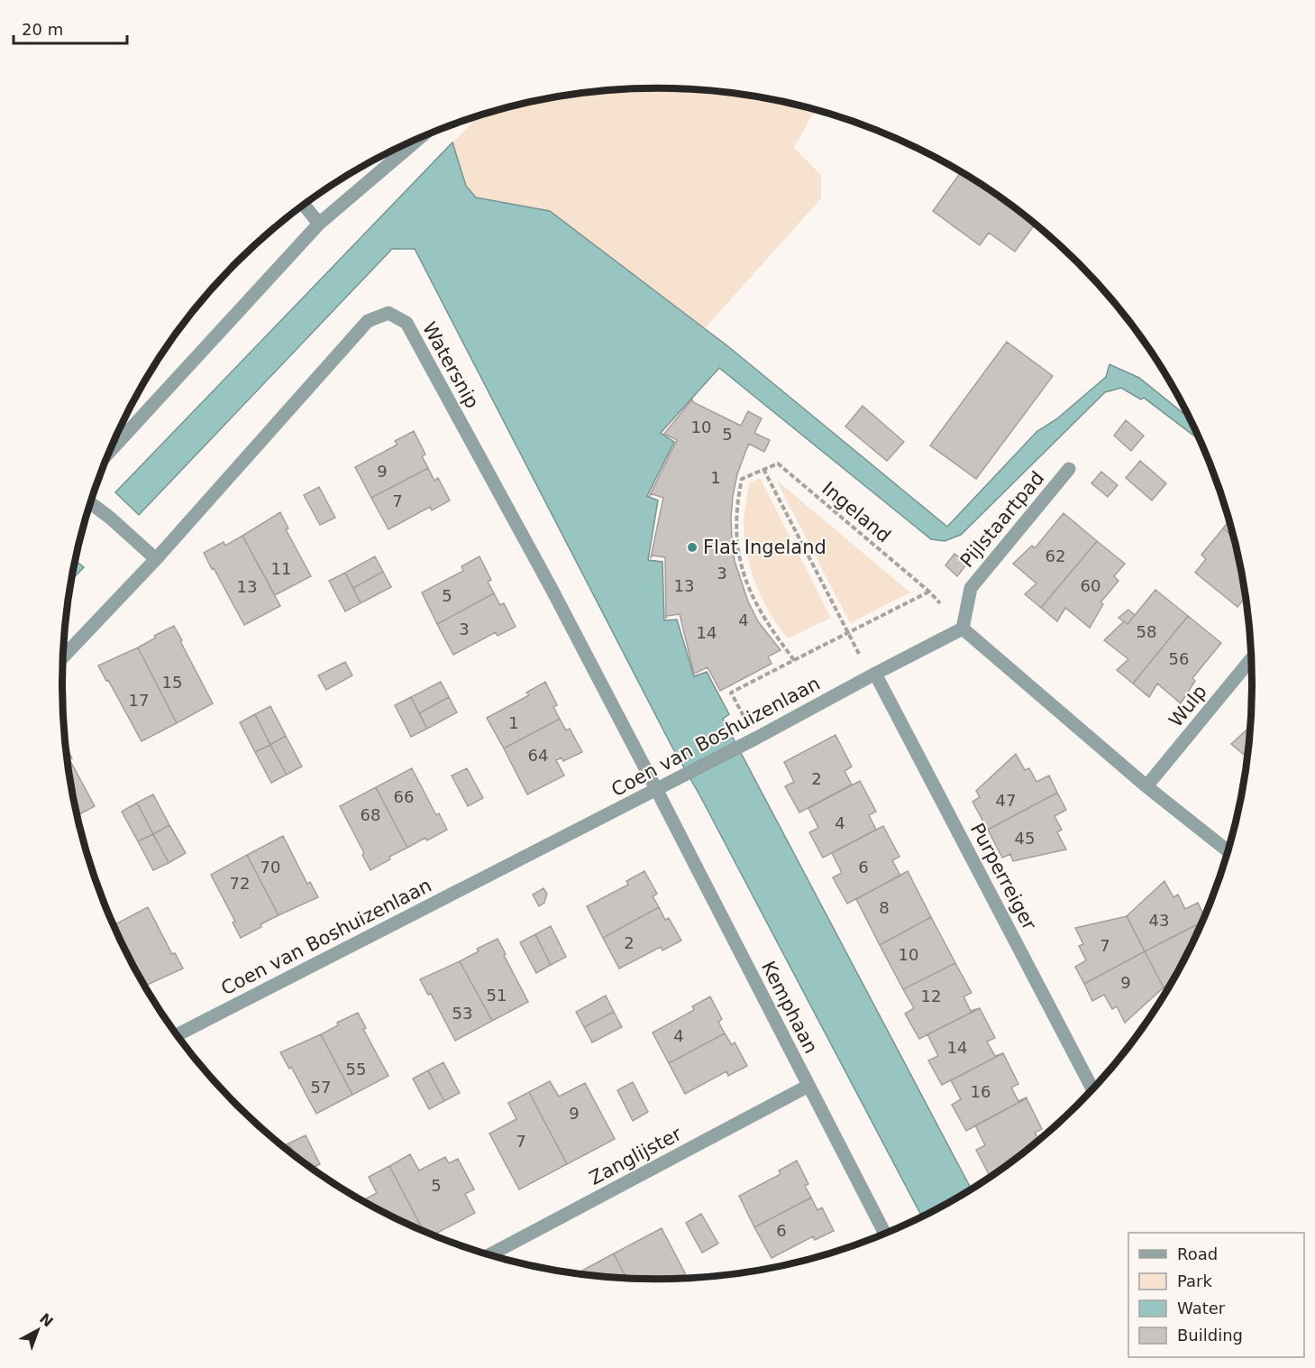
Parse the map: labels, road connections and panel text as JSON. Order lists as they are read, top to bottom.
{
  "streets": {
    "street": [
      "Watersnip",
      "Pijlstaartpad",
      "Wulp",
      "Coen van Boshuizenlaan",
      "Purperreiger",
      "Kemphaan",
      "Zanglijster"
    ],
    "path": ["Ingeland"]
  },
  "crossings": [
    ["Watersnip", "Coen van Boshuizenlaan"],
    ["Watersnip", "Kemphaan"],
    ["Ingeland", "Pijlstaartpad"],
    ["Ingeland", "Coen van Boshuizenlaan"],
    ["Pijlstaartpad", "Coen van Boshuizenlaan"],
    ["Coen van Boshuizenlaan", "Purperreiger"],
    ["Coen van Boshuizenlaan", "Kemphaan"],
    ["Kemphaan", "Zanglijster"]
  ],
  "places": ["Flat Ingeland"],
  "house_numbers": [
    "10",
    "5",
    "9",
    "1",
    "7",
    "62",
    "11",
    "3",
    "13",
    "60",
    "13",
    "5",
    "4",
    "3",
    "58",
    "14",
    "56",
    "15",
    "17",
    "1",
    "64",
    "2",
    "66",
    "47",
    "68",
    "4",
    "45",
    "70",
    "6",
    "72",
    "8",
    "43",
    "2",
    "7",
    "10",
    "9",
    "51",
    "12",
    "53",
    "4",
    "14",
    "55",
    "57",
    "16",
    "9",
    "7",
    "5",
    "6"
  ],
  "legend": [
    "Road",
    "Park",
    "Water",
    "Building"
  ],
  "scale_bar": "20 m",
  "north": "top right"
}
